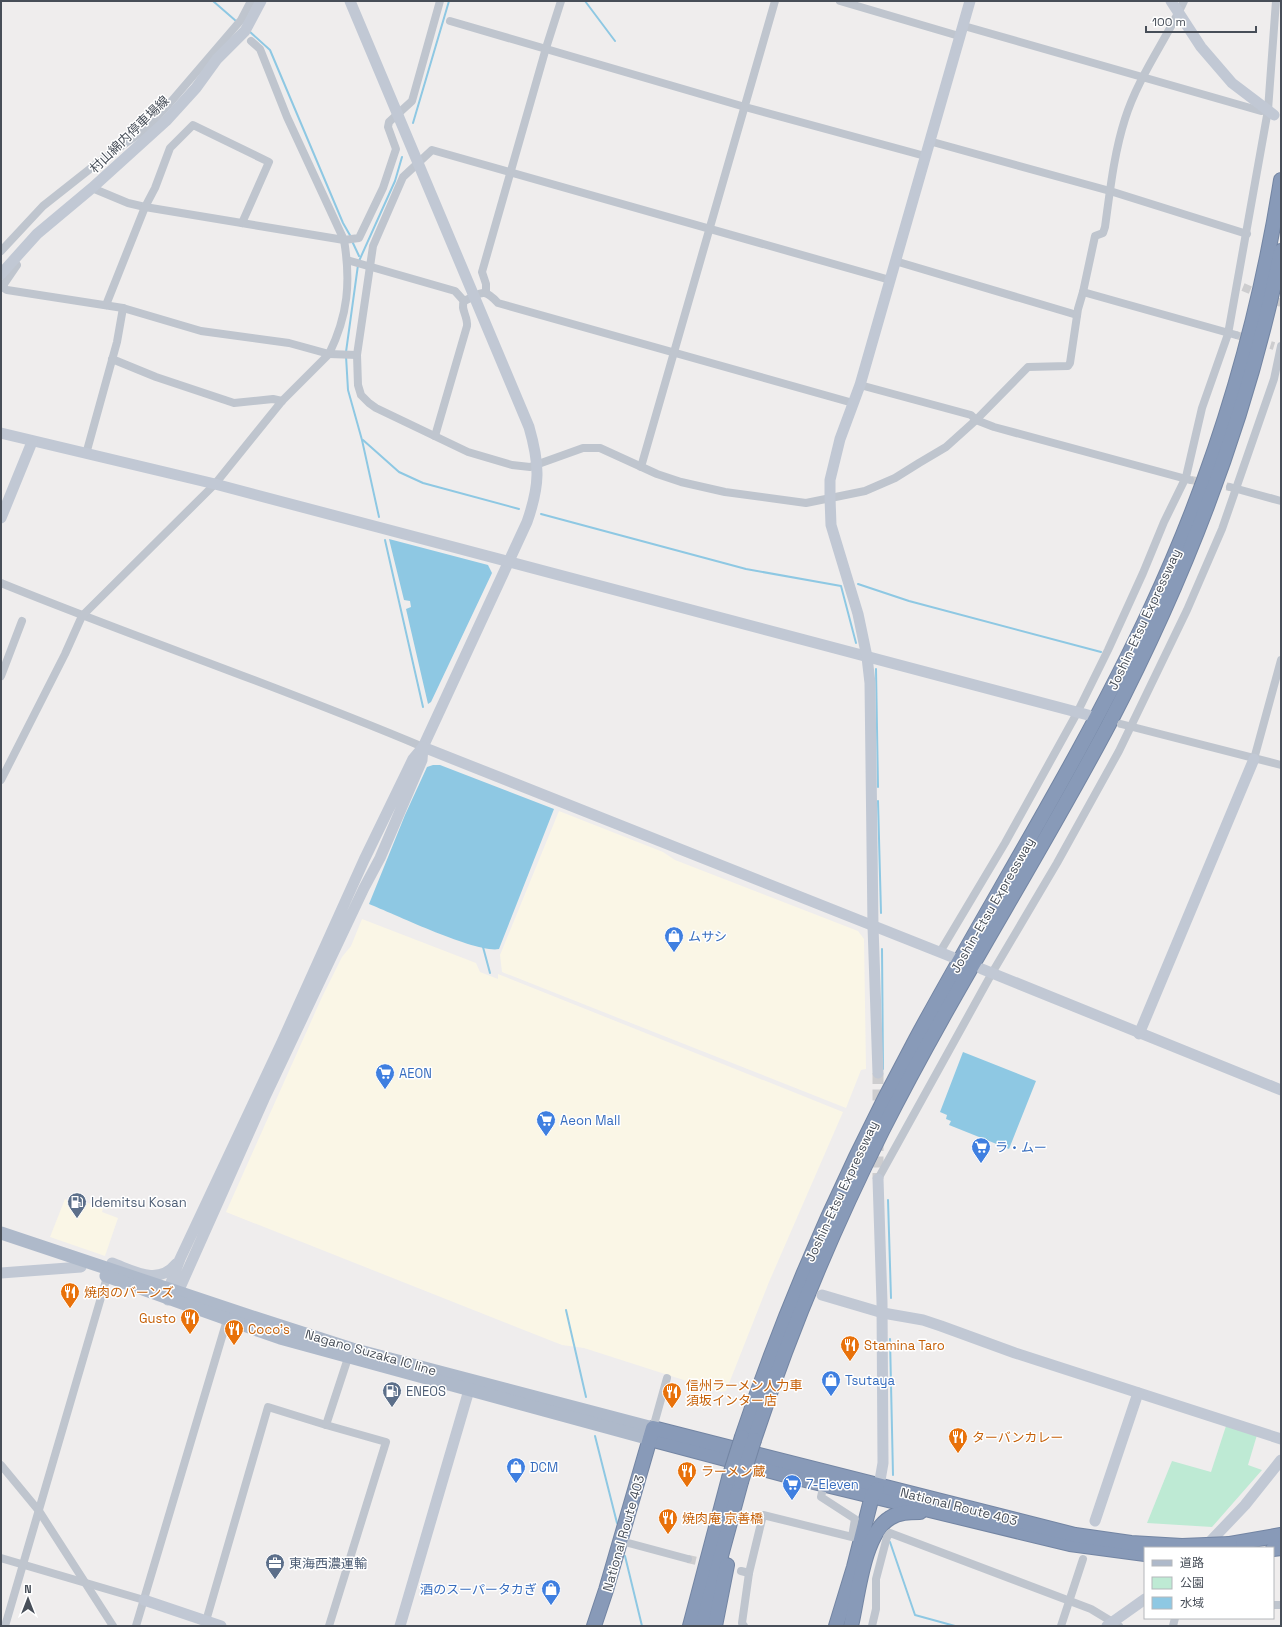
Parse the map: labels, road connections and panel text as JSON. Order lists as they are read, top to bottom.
{
  "streets": {
    "highway": ["Joshin-Etsu Expressway", "National Route 403"],
    "main road": ["Nagano Suzaka IC line"],
    "street": ["村山綿内停車場線"]
  },
  "crossings": [
    ["Nagano Suzaka IC line", "National Route 403"]
  ],
  "places": {
    "shop": [
      "ムサシ",
      "Tsutaya",
      "DCM",
      "酒のスーパータカぎ"
    ],
    "supermarket": [
      "AEON",
      "Aeon Mall",
      "ラ・ムー",
      "7-Eleven"
    ],
    "fuel station": ["Idemitsu Kosan", "ENEOS"],
    "restaurant": [
      "焼肉のバーンズ",
      "Gusto",
      "Coco's",
      "Stamina Taro",
      "信州ラーメン人力車 須坂インター店",
      "ターバンカレー",
      "ラーメン蔵",
      "焼肉庵 京善橋"
    ],
    "office": ["東海西濃運輸"]
  },
  "legend": ["道路", "公園", "水域"],
  "scale_bar": "100 m",
  "north": "top"
}
